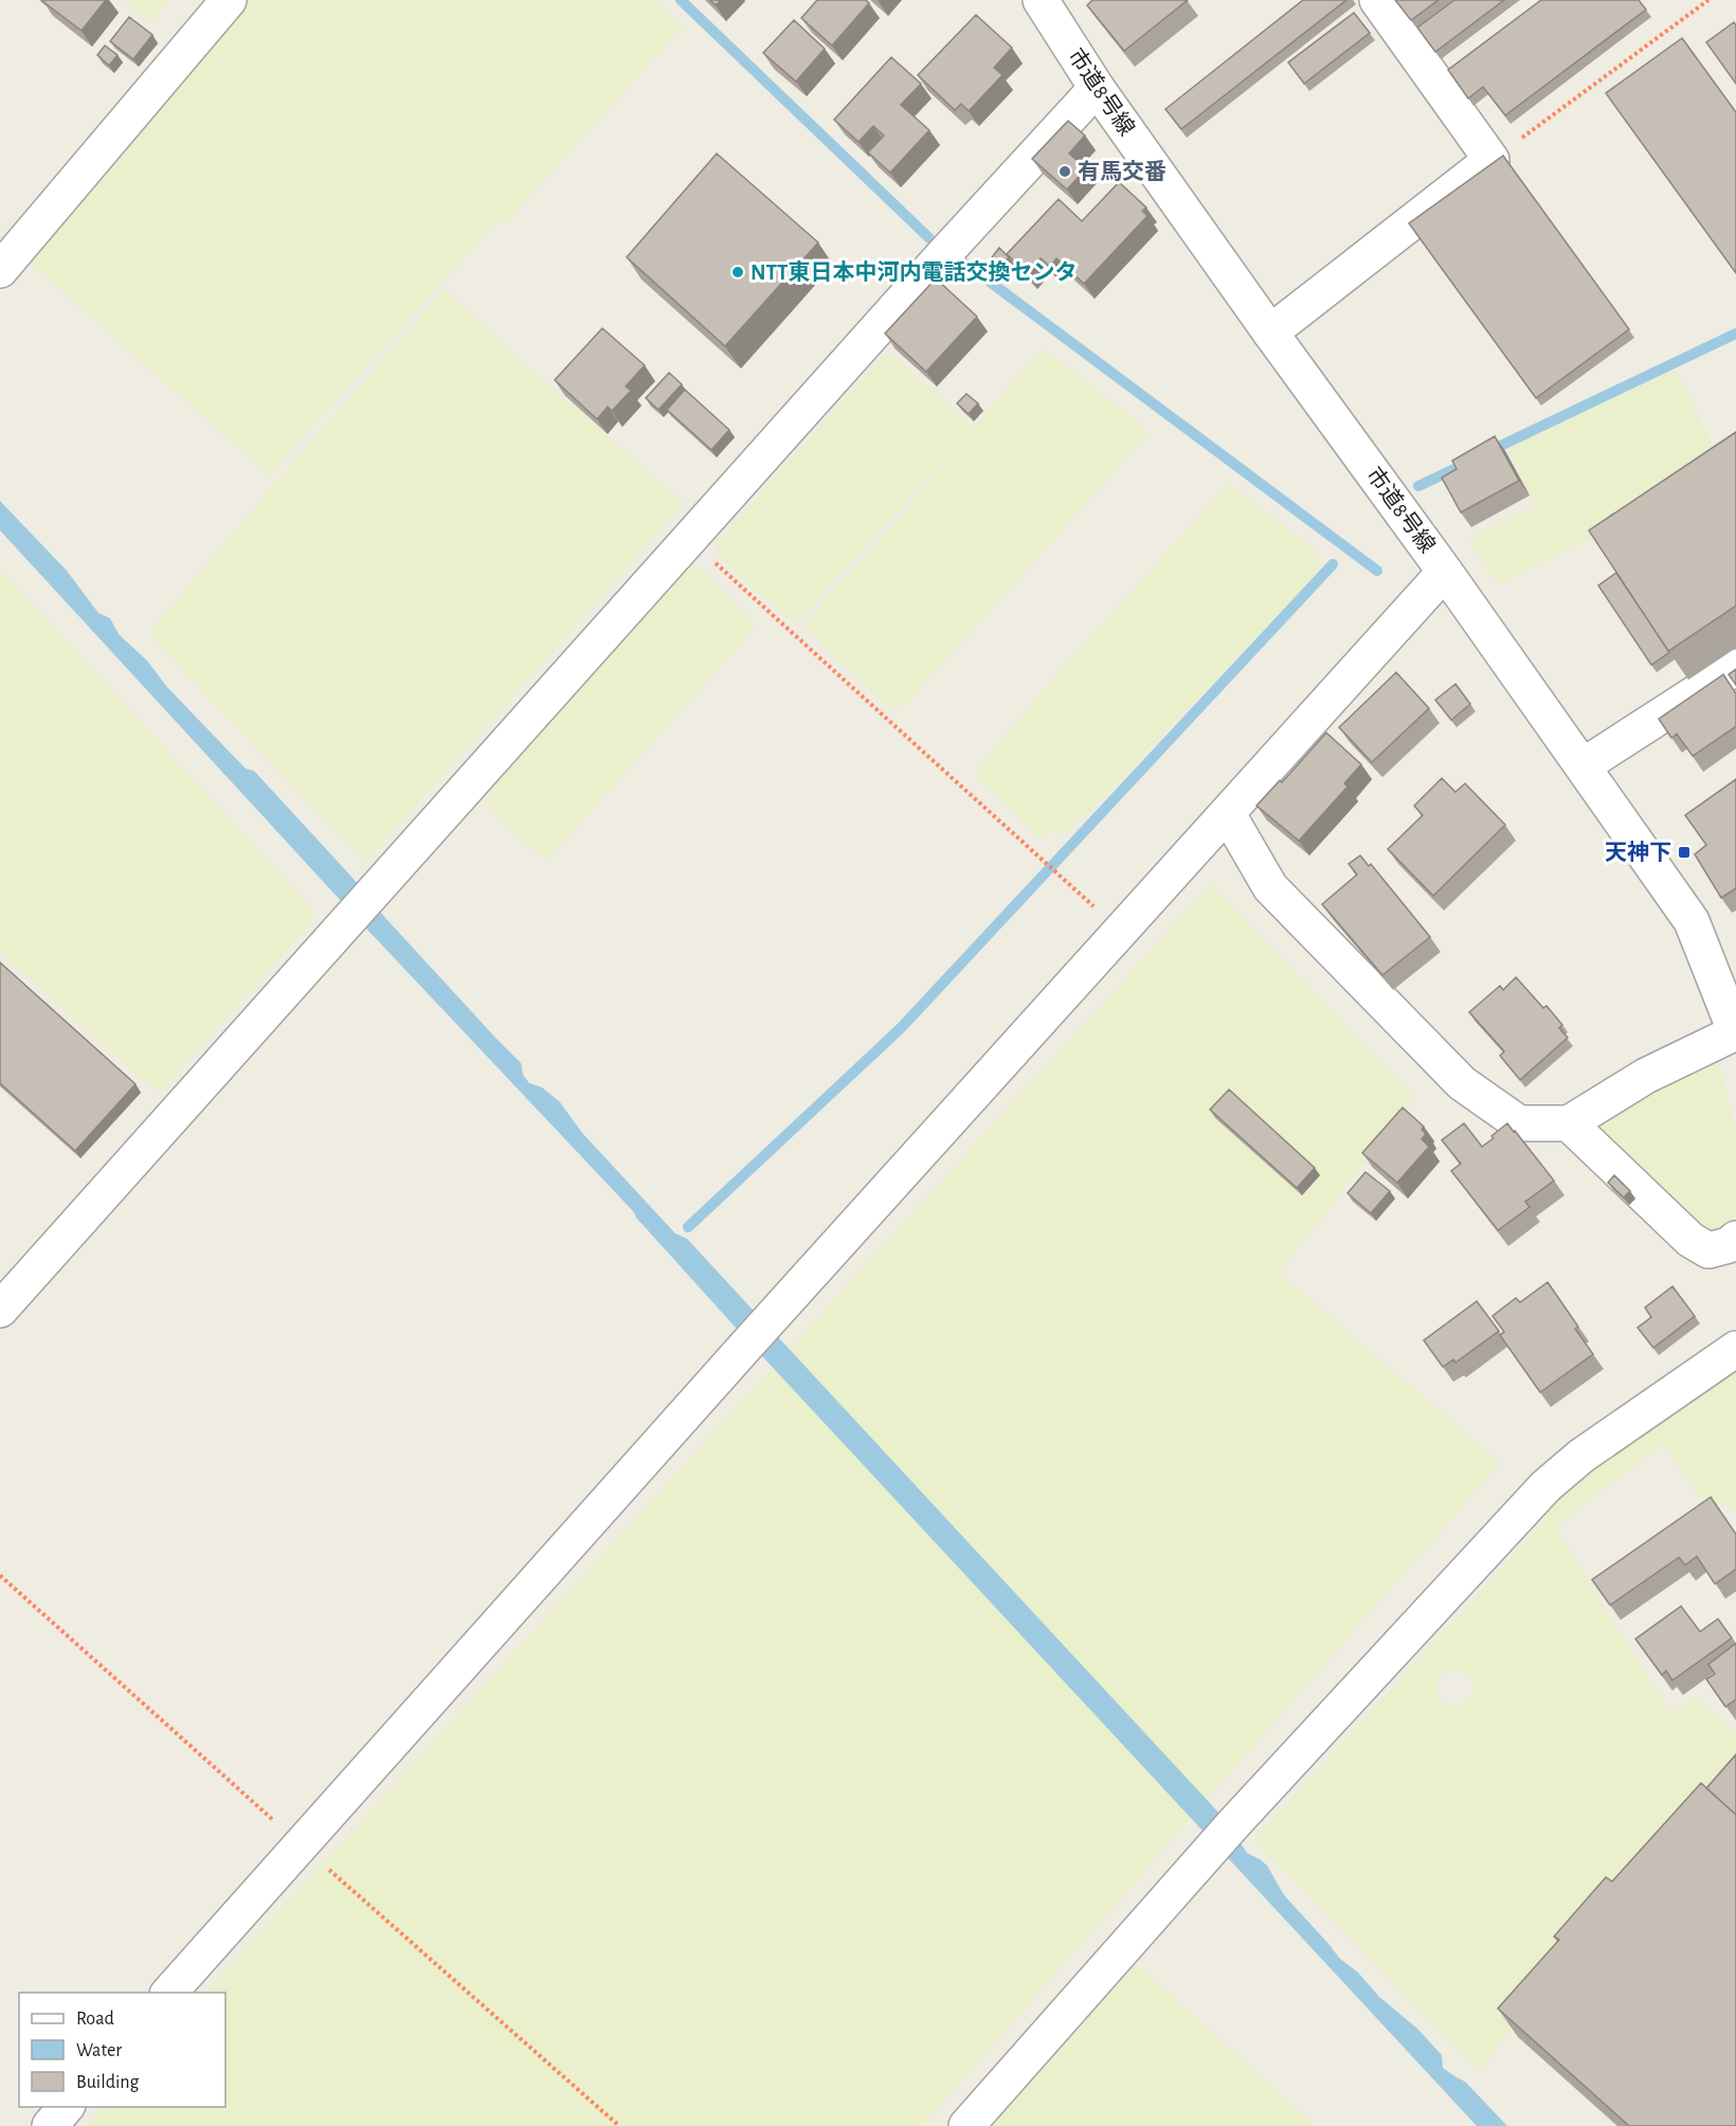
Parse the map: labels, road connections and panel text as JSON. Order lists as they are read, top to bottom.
{
  "streets": {
    "street": ["市道8号線"]
  },
  "places": {
    "other": ["有馬交番", "NTT東日本中河内電話交換センタ"],
    "transit": ["天神下"]
  },
  "legend": ["Road", "Water", "Building"]
}
